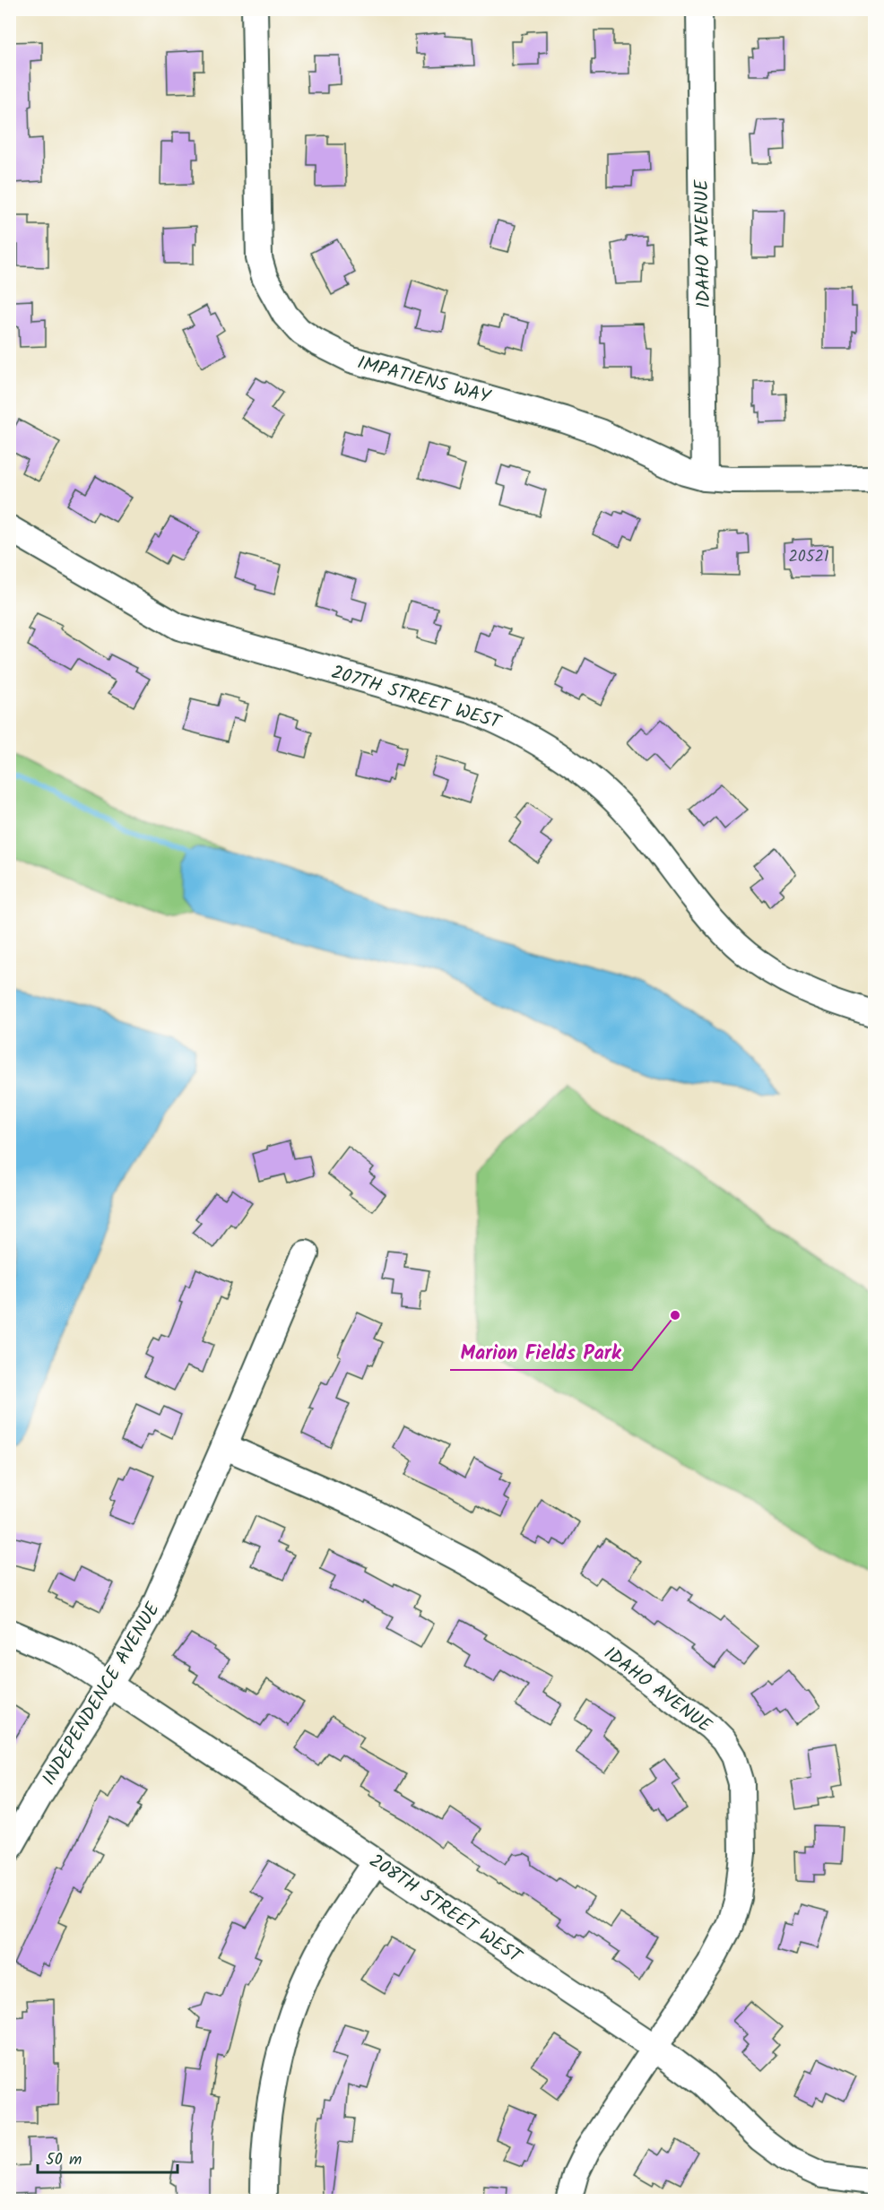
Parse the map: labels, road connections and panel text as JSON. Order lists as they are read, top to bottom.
{
  "streets": {
    "street": [
      "IDAHO AVENUE",
      "IMPATIENS WAY",
      "207TH STREET WEST",
      "INDEPENDENCE AVENUE",
      "208TH STREET WEST"
    ]
  },
  "crossings": [
    ["IDAHO AVENUE", "IMPATIENS WAY"],
    ["IDAHO AVENUE", "INDEPENDENCE AVENUE"],
    ["IDAHO AVENUE", "208TH STREET WEST"],
    ["INDEPENDENCE AVENUE", "208TH STREET WEST"]
  ],
  "places": ["Marion Fields Park"],
  "house_numbers": ["20521"],
  "scale_bar": "50 m"
}
